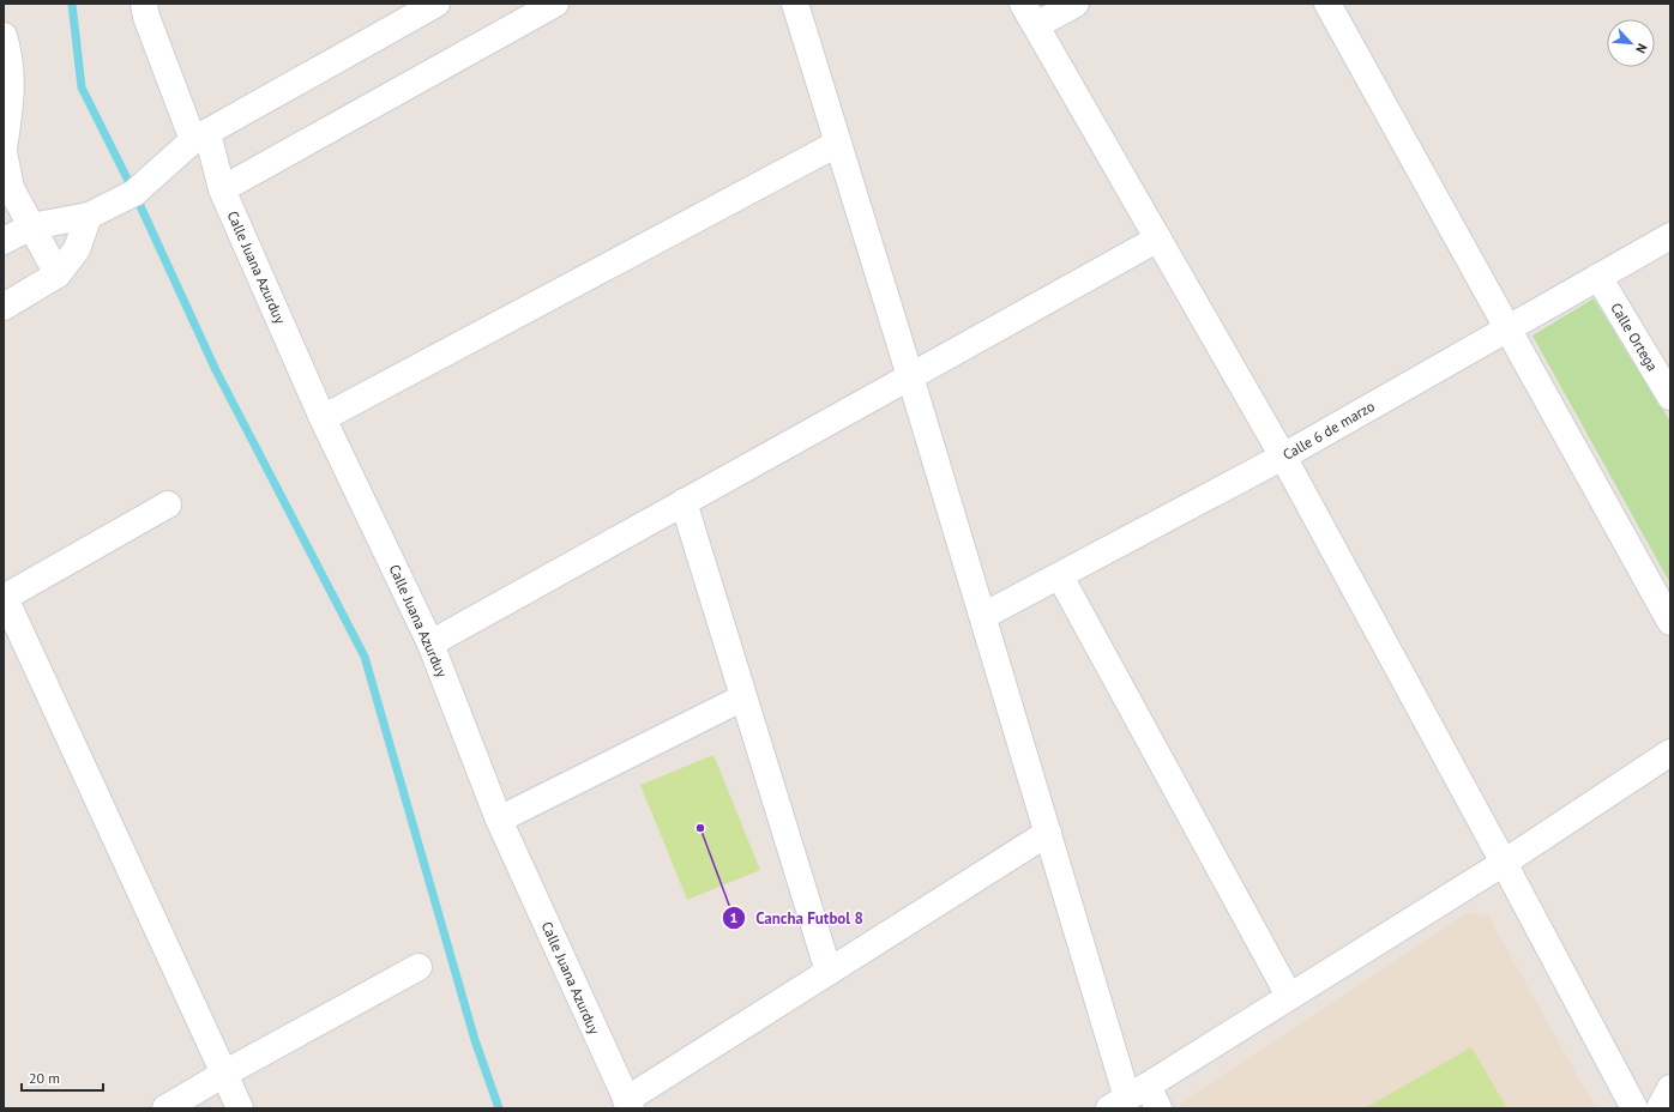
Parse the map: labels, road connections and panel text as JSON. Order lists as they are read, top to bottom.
{
  "streets": {
    "street": ["Calle Juana Azurduy", "Calle Ortega", "Calle 6 de marzo"]
  },
  "crossings": [
    ["Calle Ortega", "Calle 6 de marzo"]
  ],
  "places": ["Cancha Futbol 8"],
  "scale_bar": "20 m",
  "north": "bottom right"
}
